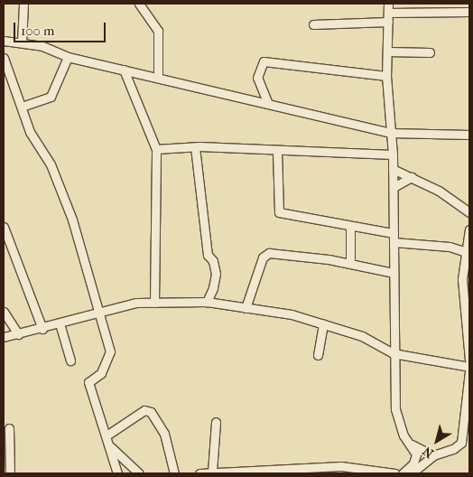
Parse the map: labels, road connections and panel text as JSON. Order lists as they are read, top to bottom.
{
  "scale_bar": "100 m",
  "north": "bottom left"
}
